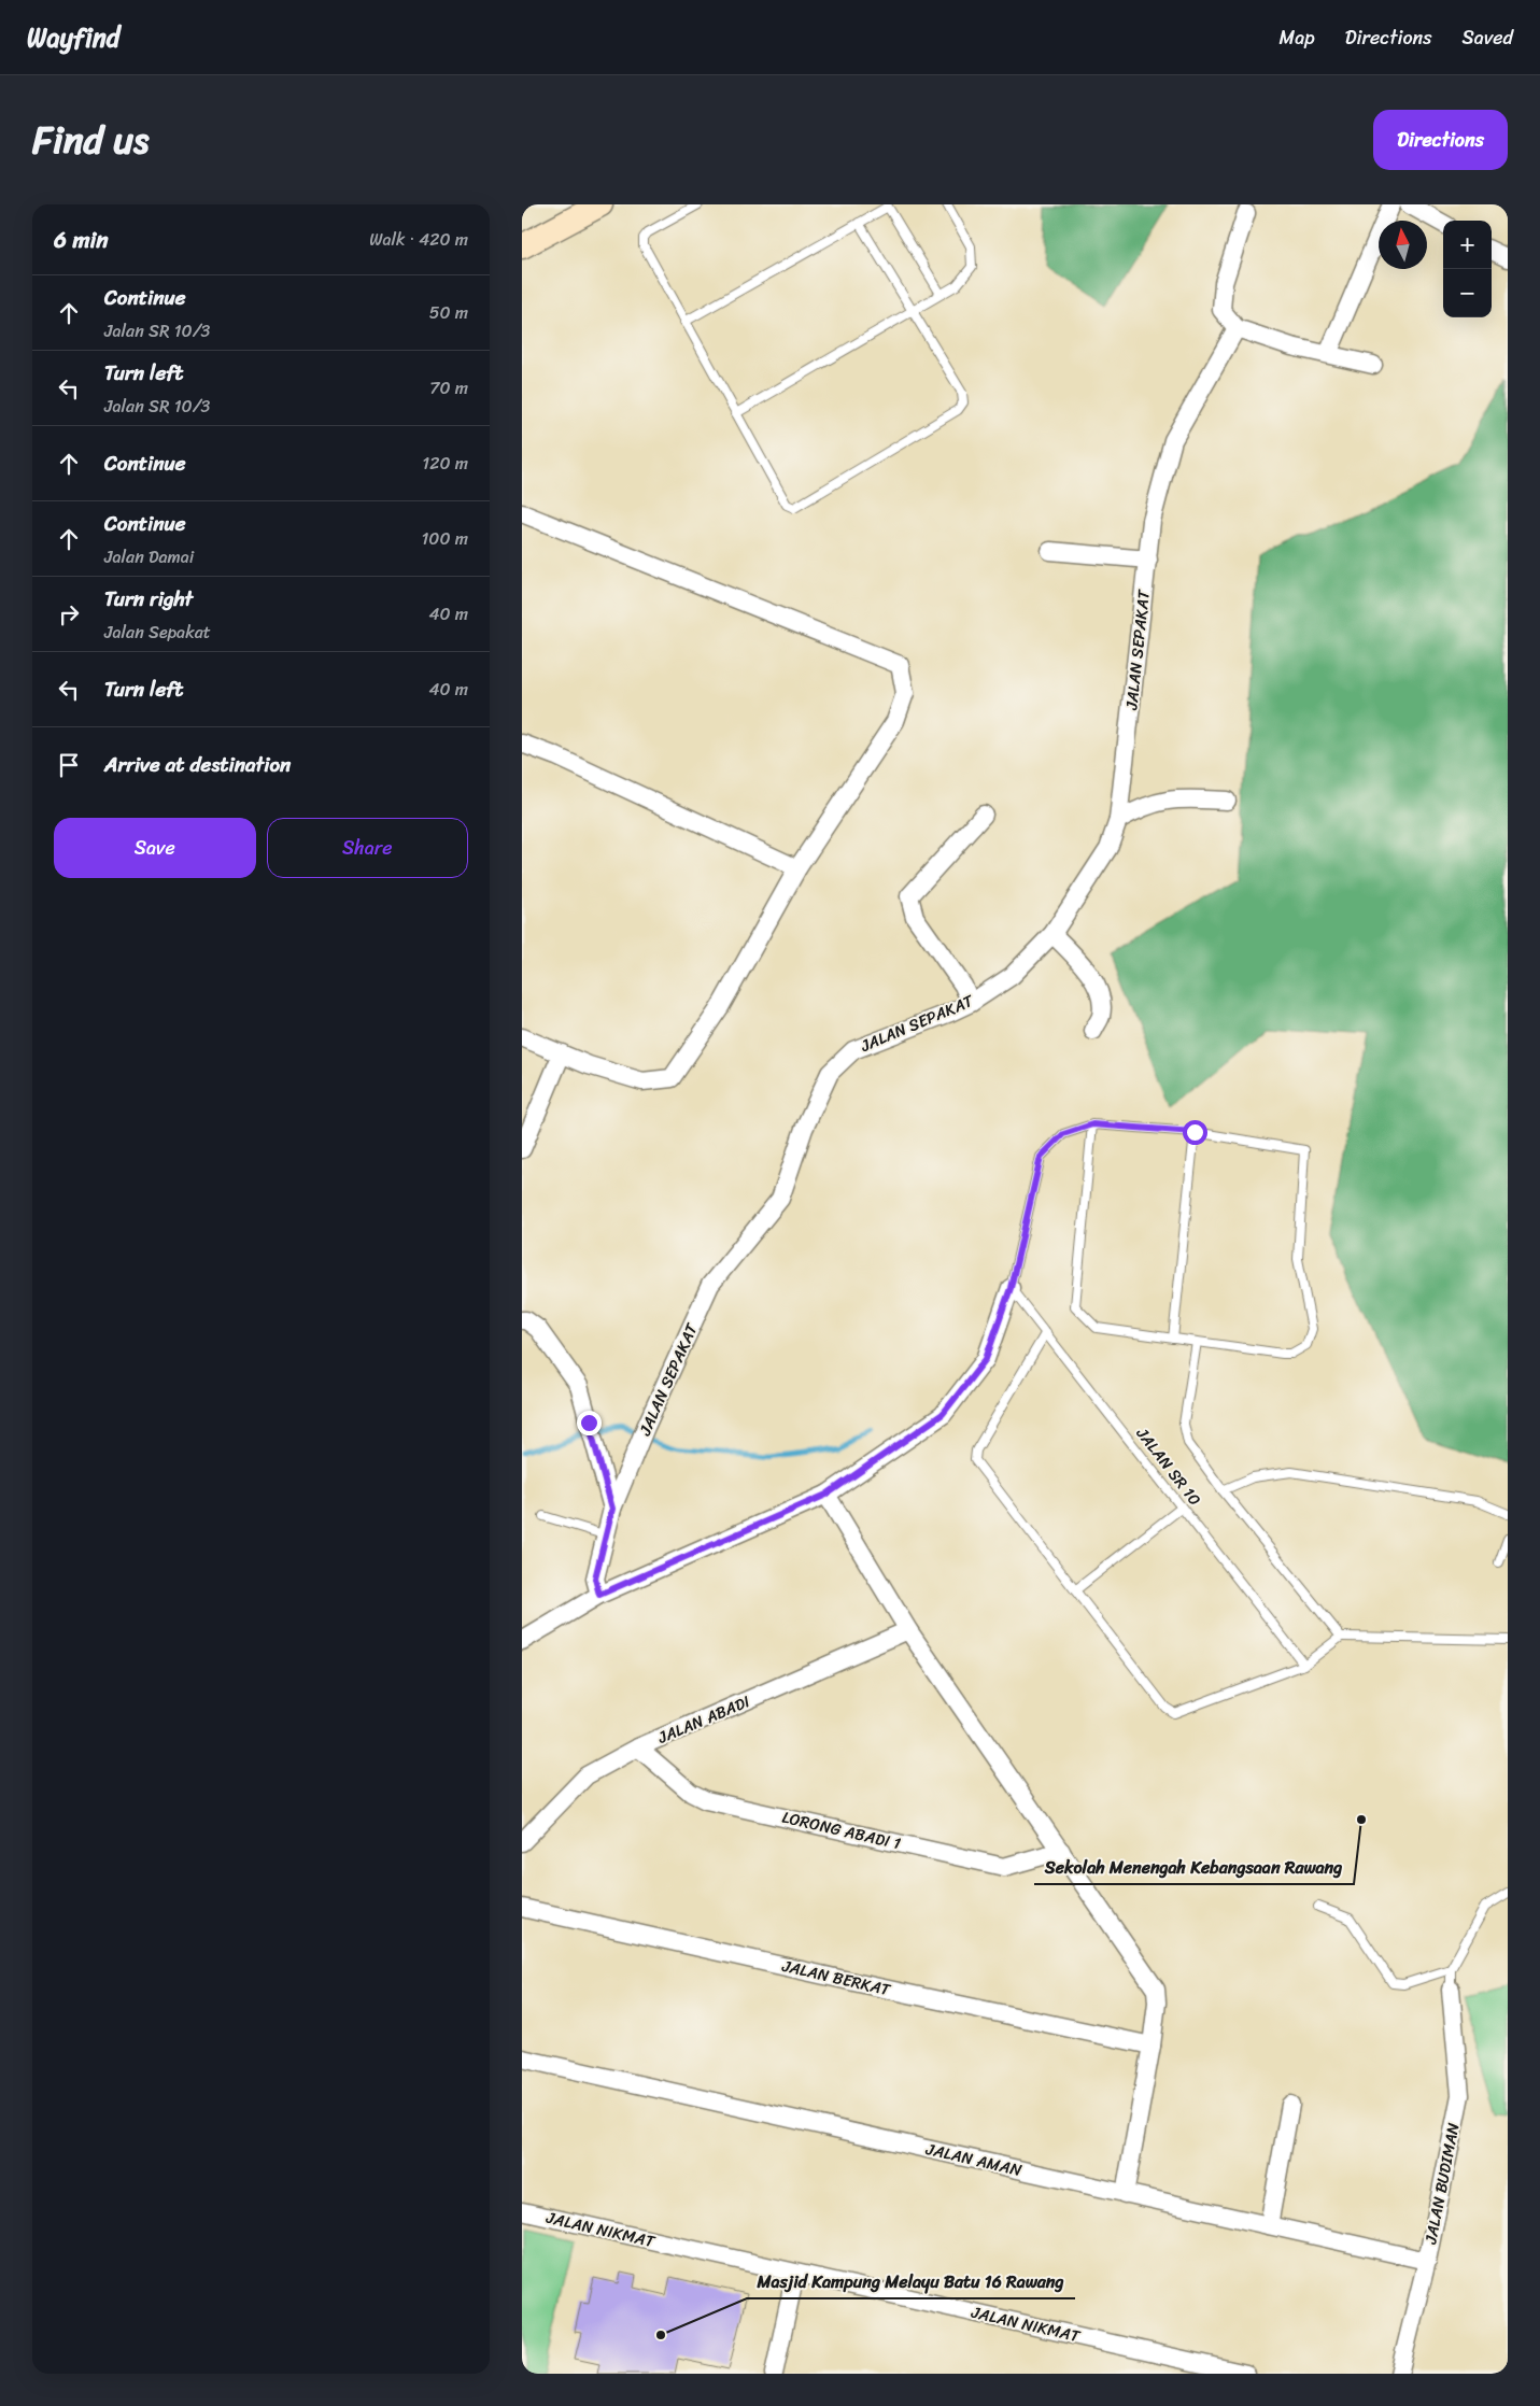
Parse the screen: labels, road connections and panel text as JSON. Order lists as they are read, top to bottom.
{
  "streets": {
    "street": [
      "JALAN SEPAKAT",
      "JALAN ABADI",
      "LORONG ABADI 1",
      "JALAN BERKAT",
      "JALAN AMAN",
      "JALAN BUDIMAN",
      "JALAN NIKMAT"
    ],
    "lane": ["JALAN SR 10"]
  },
  "crossings": [
    ["JALAN ABADI", "LORONG ABADI 1"],
    ["JALAN AMAN", "JALAN BUDIMAN"]
  ],
  "places": ["Sekolah Menengah Kebangsaan Rawang", "Masjid Kampung Melayu Batu 16 Rawang"],
  "north": "top",
  "page": {
    "header": "Wayfind",
    "nav": ["Map", "Directions", "Saved"],
    "title": "Find us",
    "buttons": [
      "Directions",
      ["Save", "Share"]
    ],
    "heading": ["6 min", "Walk · 420 m"],
    "map_buttons": ["+", "−"],
    "list": [
      ["Continue", "Jalan SR 10/3", "50 m"],
      ["Turn left", "Jalan SR 10/3", "70 m"],
      ["Continue", "120 m"],
      ["Continue", "Jalan Damai", "100 m"],
      ["Turn right", "Jalan Sepakat", "40 m"],
      ["Turn left", "40 m"],
      "Arrive at destination"
    ]
  }
}
